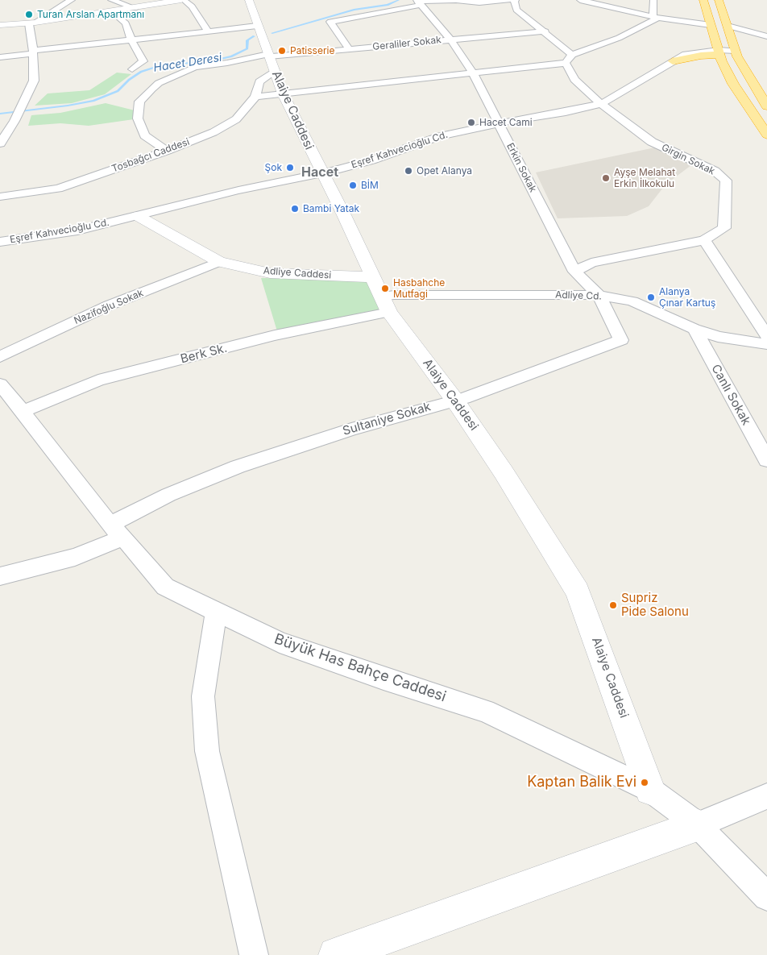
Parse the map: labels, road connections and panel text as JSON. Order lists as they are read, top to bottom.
{
  "streets": {
    "street": [
      "Geraliler Sokak",
      "Alaiye Caddesi",
      "Eşref Kahvecioğlu Cd.",
      "Tosbağcı Caddesi",
      "Girgin Sokak",
      "Erkin Sokak",
      "Adliye Caddesi",
      "Adliye Cd.",
      "Nazifoğlu Sokak",
      "Berk Sk.",
      "Canlı Sokak",
      "Sultaniye Sokak",
      "Büyük Has Bahçe Caddesi"
    ]
  },
  "crossings": [
    ["Geraliler Sokak", "Alaiye Caddesi"],
    ["Geraliler Sokak", "Tosbağcı Caddesi"],
    ["Geraliler Sokak", "Erkin Sokak"],
    ["Alaiye Caddesi", "Eşref Kahvecioğlu Cd."],
    ["Alaiye Caddesi", "Tosbağcı Caddesi"],
    ["Alaiye Caddesi", "Adliye Caddesi"],
    ["Alaiye Caddesi", "Adliye Cd."],
    ["Alaiye Caddesi", "Berk Sk."],
    ["Alaiye Caddesi", "Sultaniye Sokak"],
    ["Alaiye Caddesi", "Büyük Has Bahçe Caddesi"],
    ["Eşref Kahvecioğlu Cd.", "Girgin Sokak"],
    ["Eşref Kahvecioğlu Cd.", "Erkin Sokak"],
    ["Eşref Kahvecioğlu Cd.", "Adliye Caddesi"],
    ["Girgin Sokak", "Erkin Sokak"],
    ["Erkin Sokak", "Adliye Cd."],
    ["Erkin Sokak", "Sultaniye Sokak"],
    ["Adliye Caddesi", "Nazifoğlu Sokak"],
    ["Adliye Cd.", "Berk Sk."],
    ["Adliye Cd.", "Canlı Sokak"],
    ["Adliye Cd.", "Sultaniye Sokak"],
    ["Berk Sk.", "Büyük Has Bahçe Caddesi"],
    ["Sultaniye Sokak", "Büyük Has Bahçe Caddesi"]
  ],
  "districts": ["Hacet"],
  "water": ["Hacet Deresi"],
  "places": [
    "Turan Arslan Apartmanı",
    "Patisserie",
    "Hacet Cami",
    "Şok",
    "Opet Alanya",
    "Ayşe Melahat Erkin İlkokulu",
    "BİM",
    "Bambi Yatak",
    "Hasbahche Mutfagi",
    "Alanya Çınar Kartuş",
    "Supriz Pide Salonu",
    "Kaptan Balik Evi"
  ]
}
